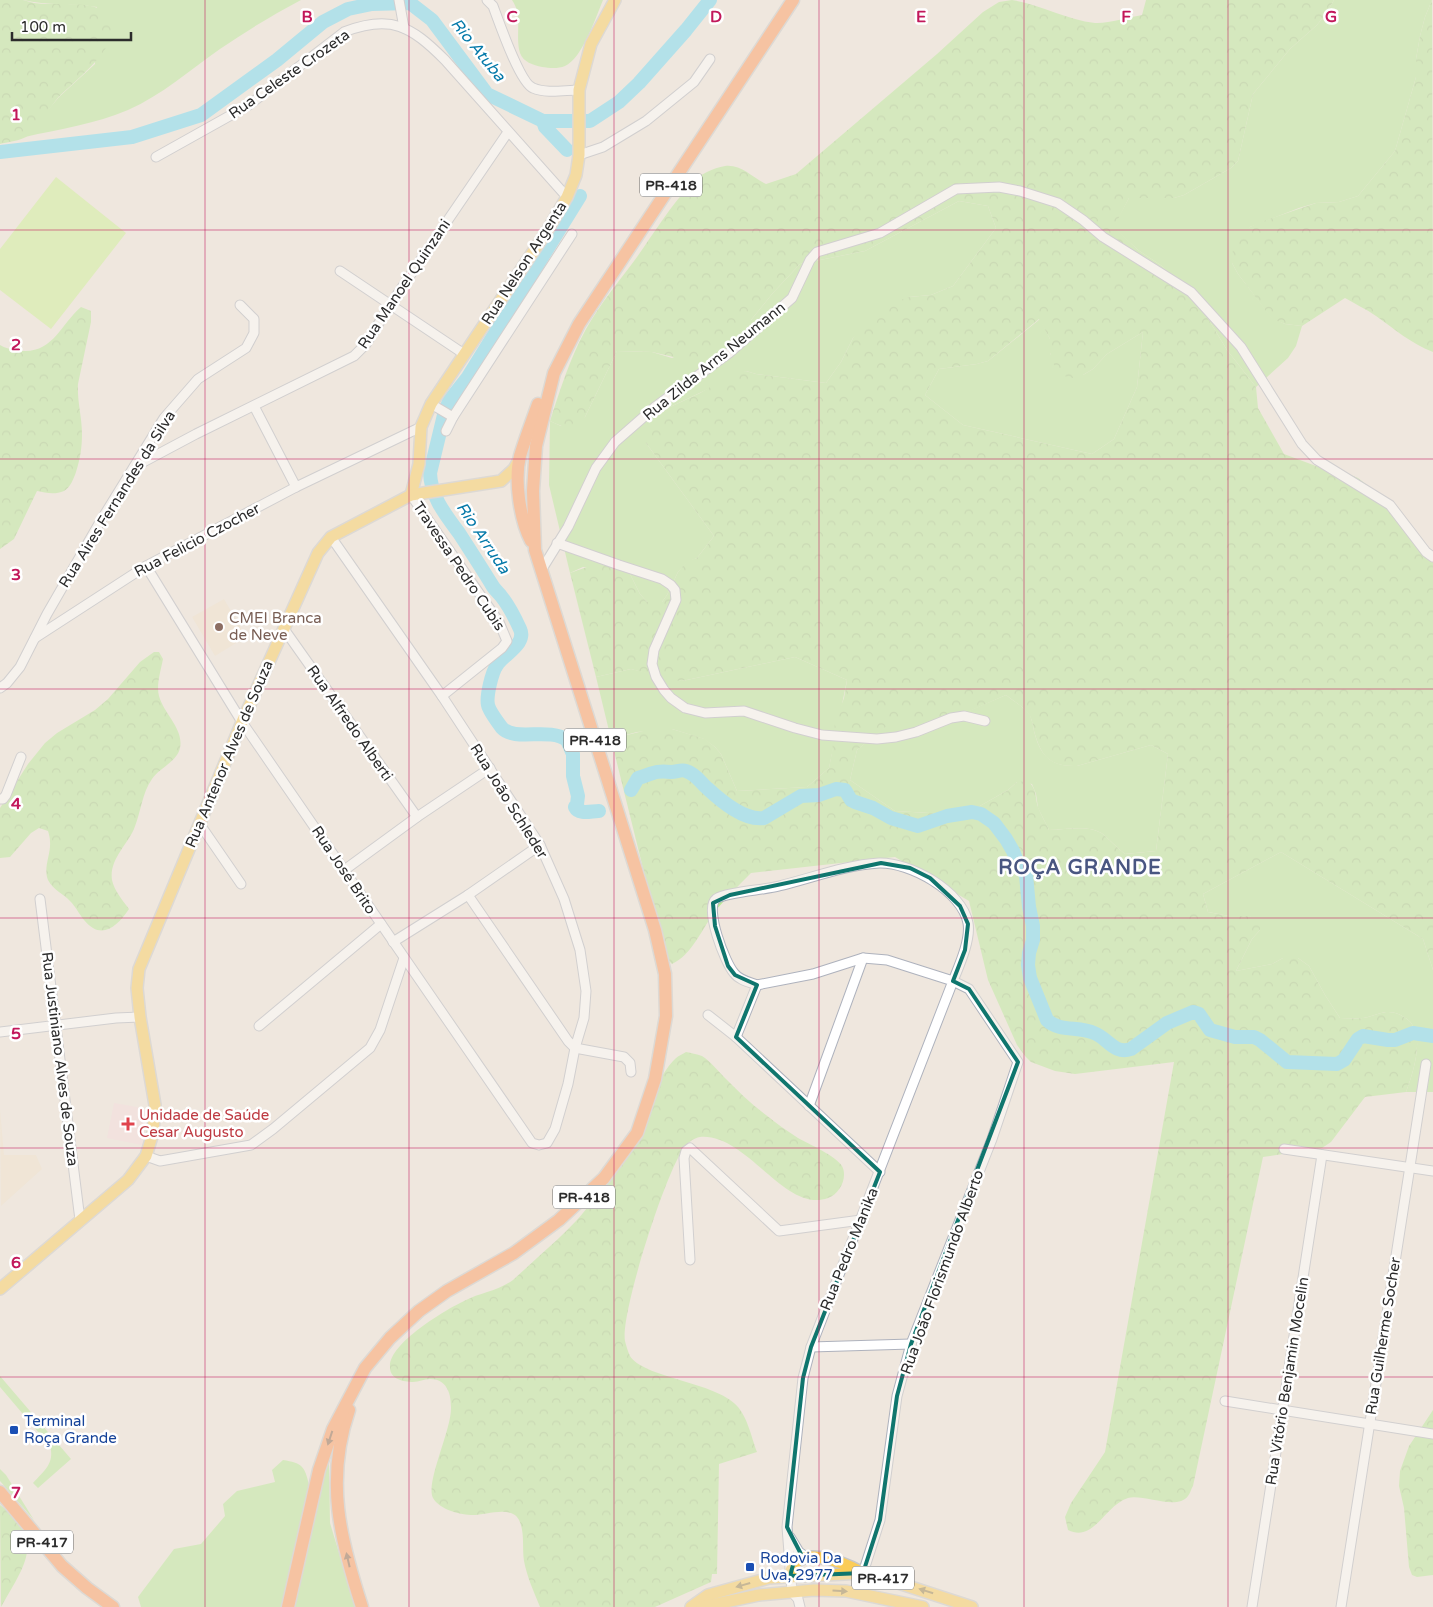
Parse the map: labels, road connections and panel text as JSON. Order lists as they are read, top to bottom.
{
  "streets": {
    "highway": ["PR-418", "PR-417"],
    "main road": ["Rua Nelson Argenta", "Rua Antenor Alves de Souza"],
    "street": [
      "Rua Celeste Crozeta",
      "Rua Manoel Quinzani",
      "Rua Zilda Arns Neumann",
      "Rua Aires Fernandes da Silva",
      "Rua Felicio Czocher",
      "Travessa Pedro Cubis",
      "Rua Alfredo Alberti",
      "Rua João Schleder",
      "Rua José Brito",
      "Rua Justiniano Alves de Souza",
      "Rua Pedro Manika",
      "Rua João Florismundo Alberto",
      "Rua Guilherme Socher",
      "Rua Vitório Benjamin Mocelin"
    ]
  },
  "crossings": [
    ["Rua Celeste Crozeta", "Rua Nelson Argenta"],
    ["Rua Celeste Crozeta", "Rua Manoel Quinzani"],
    ["PR-418", "Rua Zilda Arns Neumann"],
    ["Rua Nelson Argenta", "Rua Felicio Czocher"],
    ["Rua Nelson Argenta", "Travessa Pedro Cubis"],
    ["Rua Nelson Argenta", "Rua Antenor Alves de Souza"],
    ["Rua Manoel Quinzani", "Rua Aires Fernandes da Silva"],
    ["Rua Aires Fernandes da Silva", "Rua Felicio Czocher"],
    ["Rua Felicio Czocher", "Rua José Brito"],
    ["Travessa Pedro Cubis", "Rua Antenor Alves de Souza"],
    ["Travessa Pedro Cubis", "Rua João Schleder"],
    ["Rua Alfredo Alberti", "Rua Antenor Alves de Souza"],
    ["Rua Antenor Alves de Souza", "Rua João Schleder"],
    ["Rua Antenor Alves de Souza", "Rua José Brito"],
    ["Rua João Schleder", "Rua José Brito"],
    ["Rua Pedro Manika", "Rua João Florismundo Alberto"],
    ["Rua Pedro Manika", "PR-417"],
    ["Rua João Florismundo Alberto", "PR-417"]
  ],
  "districts": ["ROÇA GRANDE"],
  "water": ["Rio Atuba", "Rio Arruda"],
  "places": {
    "other": ["CMEI Branca de Neve"],
    "health": ["Unidade de Saúde Cesar Augusto"],
    "transit": ["Terminal Roça Grande", "Rodovia Da Uva, 2977"]
  },
  "scale_bar": "100 m",
  "grid": {
    "columns": [
      "B",
      "C",
      "D",
      "E",
      "F",
      "G"
    ],
    "rows": [
      "1",
      "2",
      "3",
      "4",
      "5",
      "6",
      "7"
    ]
  }
}
